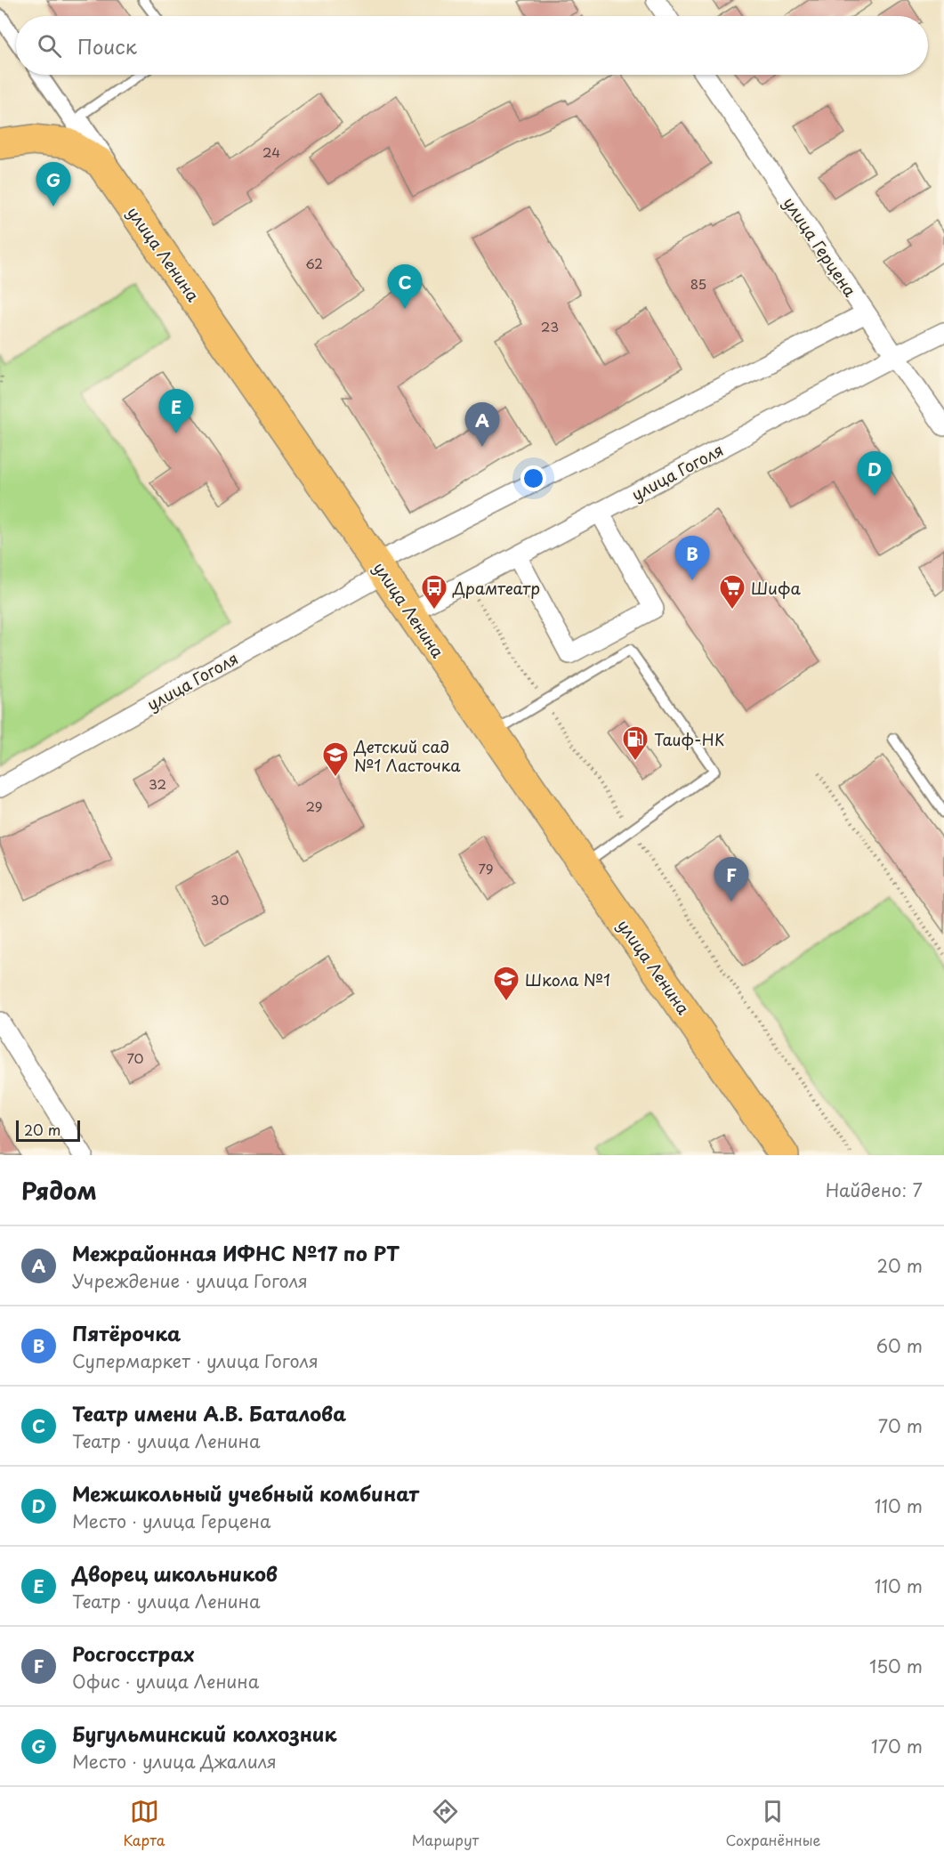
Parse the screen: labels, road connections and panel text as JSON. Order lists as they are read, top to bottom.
{
  "streets": {
    "main road": ["улица Ленина"],
    "street": ["улица Герцена", "улица Гоголя"]
  },
  "crossings": [
    ["улица Герцена", "улица Гоголя"],
    ["улица Ленина", "улица Гоголя"]
  ],
  "places": {
    "bus stop": ["Драмтеатр"],
    "supermarket": ["Шифа"],
    "fuel station": ["Таиф-НК"],
    "school or university": ["Детский сад №1 Ласточка", "Школа №1"]
  },
  "house_numbers": [
    "24",
    "62",
    "85",
    "23",
    "32",
    "29",
    "79",
    "30",
    "70"
  ],
  "scale_bar": "20 m",
  "page": {
    "search": "Поиск",
    "pins": [
      "G",
      "C",
      "E",
      "A",
      "D",
      "B",
      "F"
    ],
    "scale": "20 m",
    "heading": ["Рядом", "Найдено: 7"],
    "list": [
      {
        "mark": "A",
        "name": "Межрайонная ИФНС №17 по РТ",
        "note": "Учреждение · улица Гоголя",
        "value": "20 m"
      },
      {
        "mark": "B",
        "name": "Пятёрочка",
        "note": "Супермаркет · улица Гоголя",
        "value": "60 m"
      },
      {
        "mark": "C",
        "name": "Театр имени А.В. Баталова",
        "note": "Театр · улица Ленина",
        "value": "70 m"
      },
      {
        "mark": "D",
        "name": "Межшкольный учебный комбинат",
        "note": "Место · улица Герцена",
        "value": "110 m"
      },
      {
        "mark": "E",
        "name": "Дворец школьников",
        "note": "Театр · улица Ленина",
        "value": "110 m"
      },
      {
        "mark": "F",
        "name": "Росгосстрах",
        "note": "Офис · улица Ленина",
        "value": "150 m"
      },
      {
        "mark": "G",
        "name": "Бугульминский колхозник",
        "note": "Место · улица Джалиля",
        "value": "170 m"
      }
    ],
    "nav": ["Карта", "Маршрут", "Сохранённые"]
  }
}
